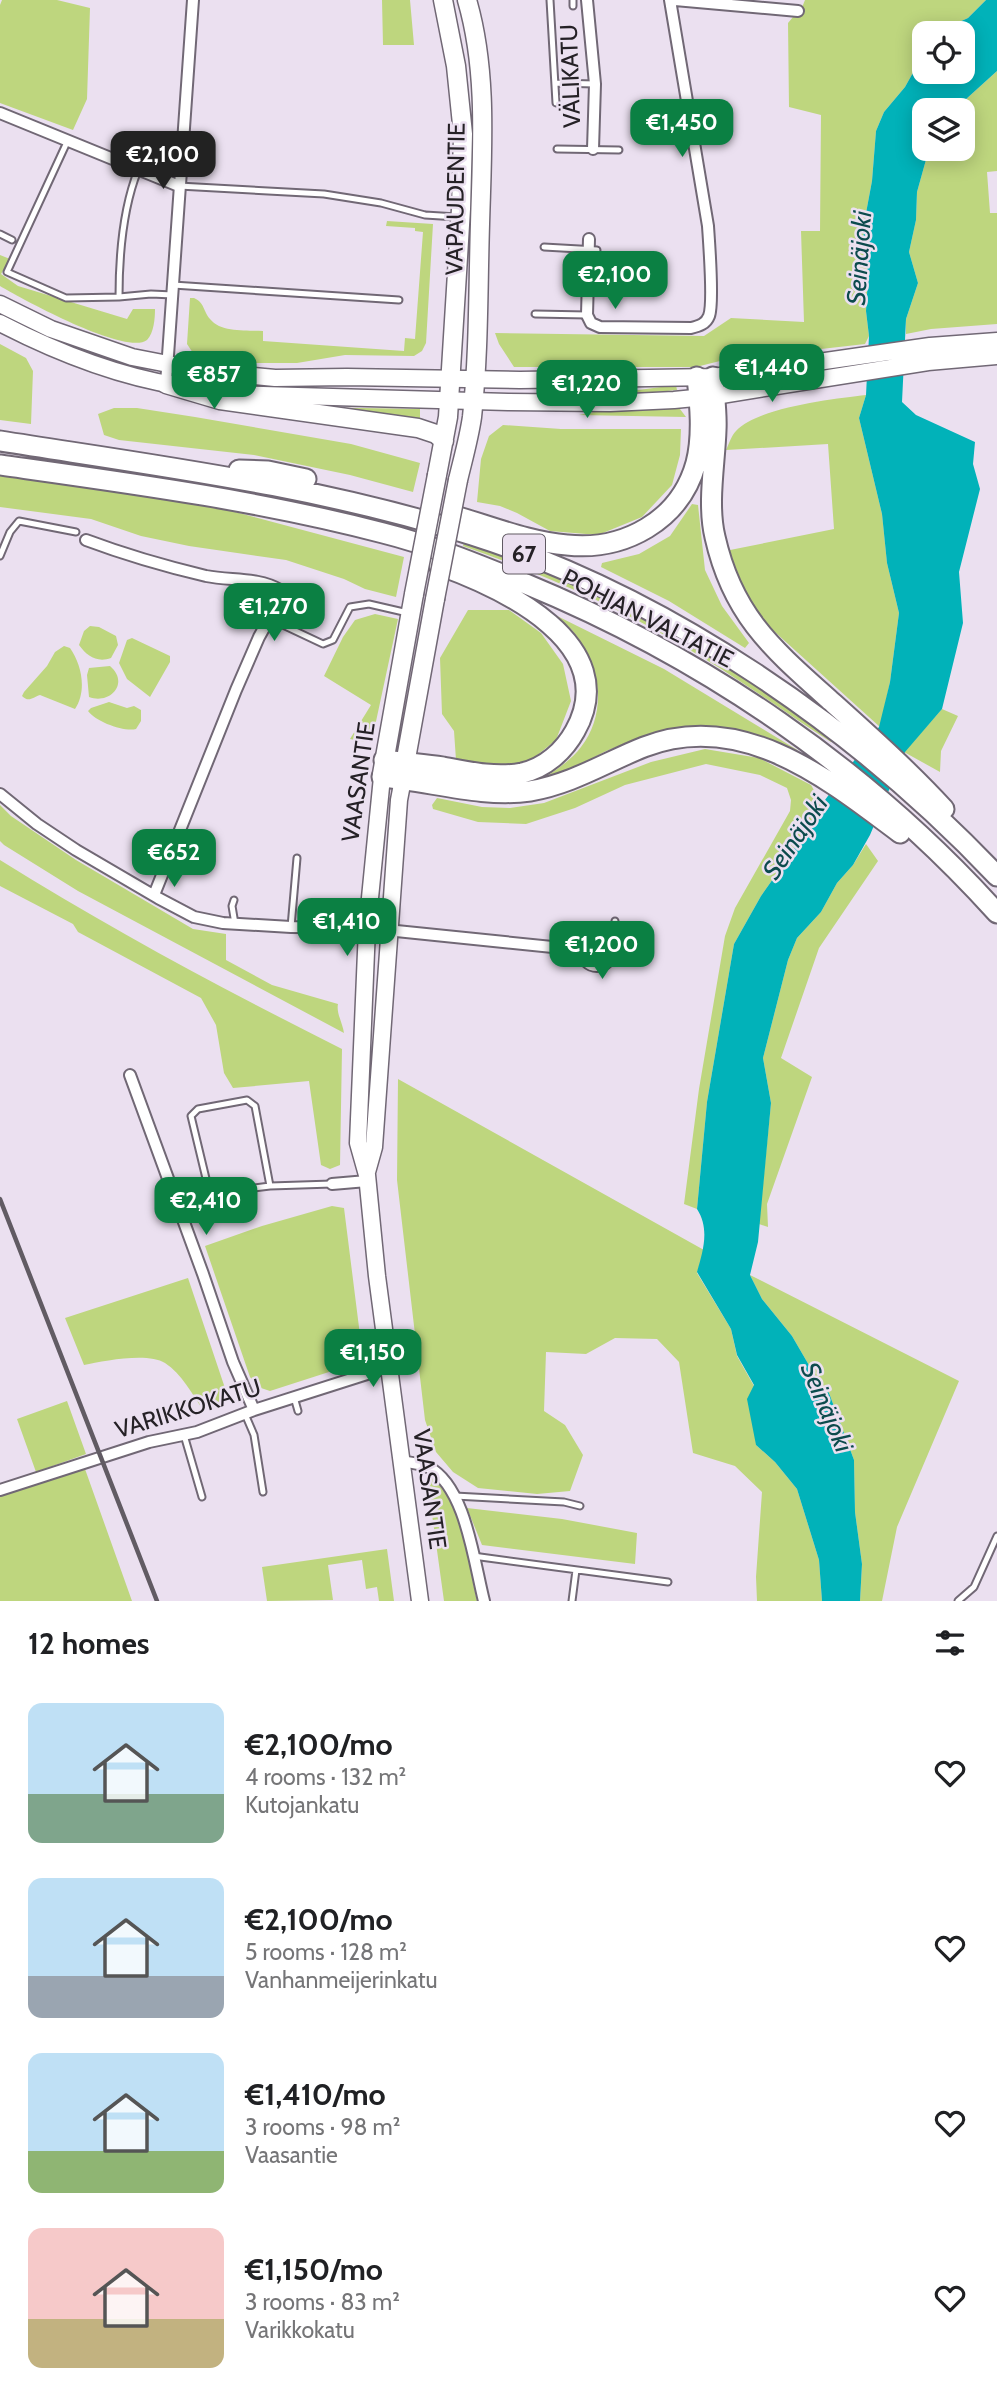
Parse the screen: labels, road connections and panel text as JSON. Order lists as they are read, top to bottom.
{
  "streets": {
    "highway": ["67", "POHJAN VALTATIE"],
    "main road": ["VAPAUDENTIE", "VAASANTIE"],
    "street": ["VÄLIKATU", "VARIKKOKATU"]
  },
  "crossings": [
    ["VAPAUDENTIE", "VAASANTIE"],
    ["VAASANTIE", "VARIKKOKATU"]
  ],
  "water": ["Seinäjoki"],
  "page": {
    "price": [
      "€1,450",
      "€2,100",
      "€2,100",
      "€1,440",
      "€857",
      "€1,220",
      "€1,270",
      "€652",
      "€1,410",
      "€1,200",
      "€2,410",
      "€1,150"
    ],
    "heading": "12 homes",
    "list": [
      {
        "name": "€2,100/mo",
        "note": "4 rooms · 132 m² · Kutojankatu"
      },
      {
        "name": "€2,100/mo",
        "note": "5 rooms · 128 m² · Vanhanmeijerinkatu"
      },
      {
        "name": "€1,410/mo",
        "note": "3 rooms · 98 m² · Vaasantie"
      },
      {
        "name": "€1,150/mo",
        "note": "3 rooms · 83 m² · Varikkokatu"
      }
    ]
  }
}
